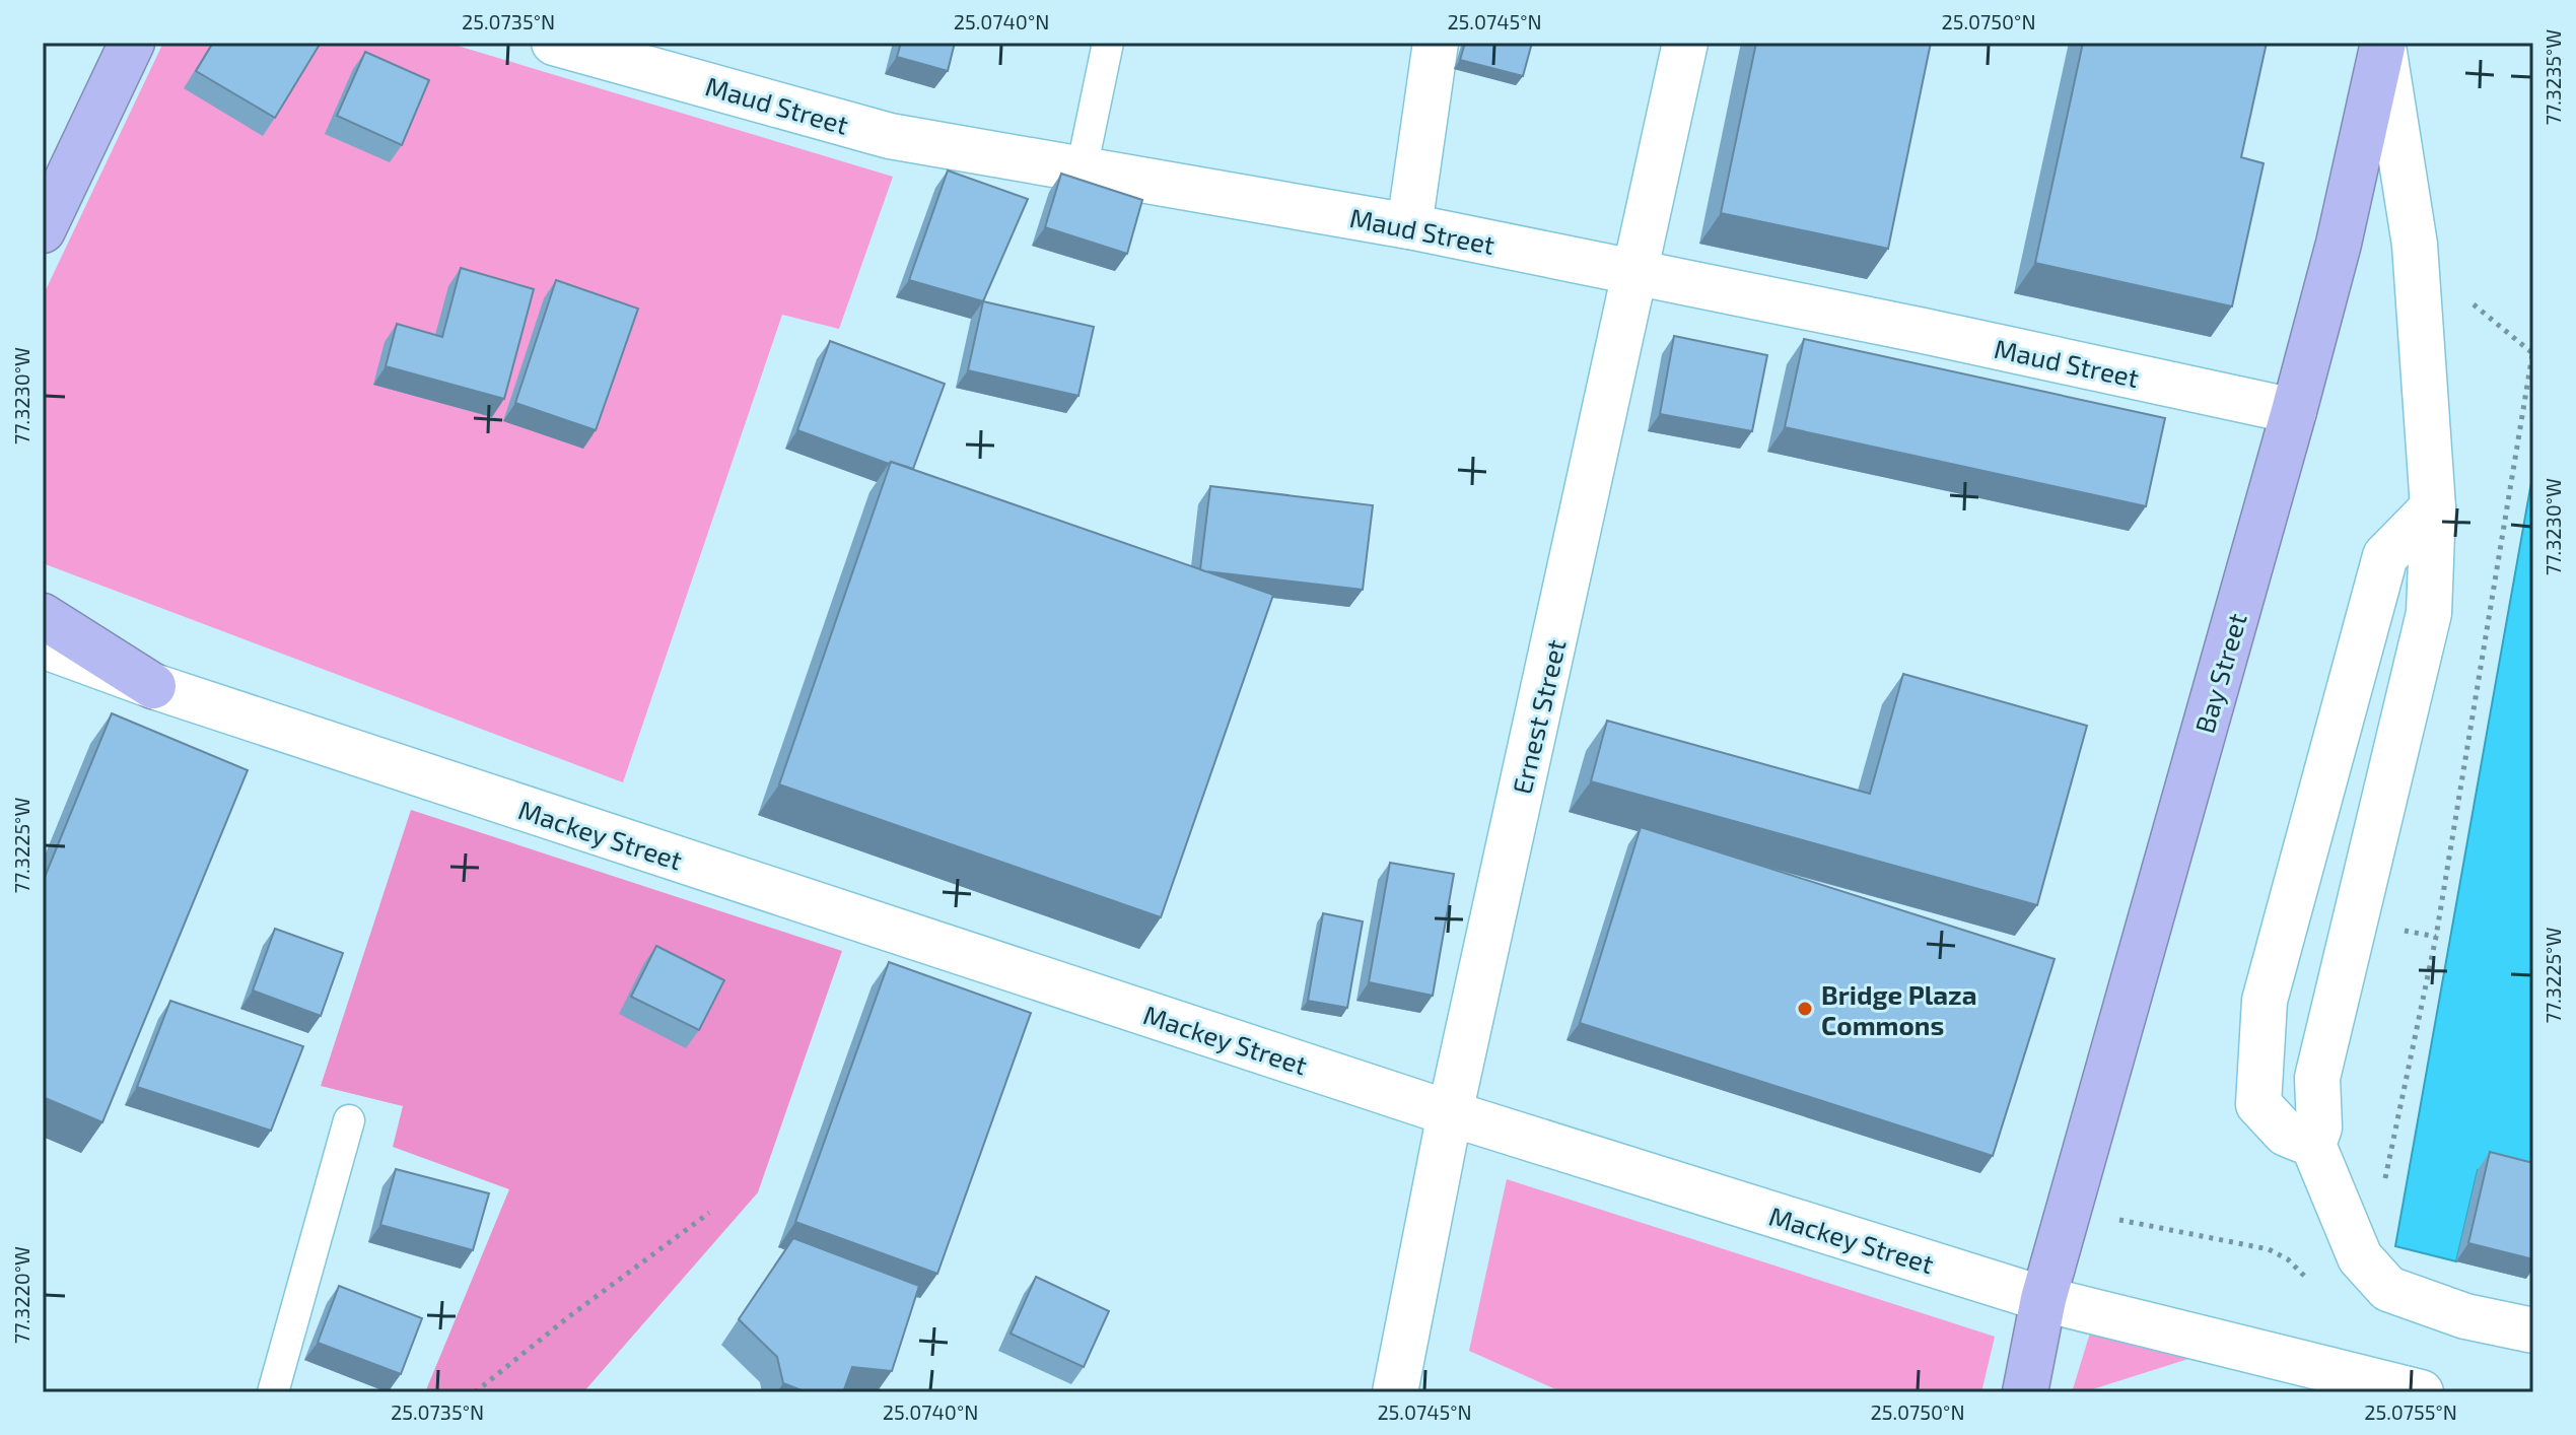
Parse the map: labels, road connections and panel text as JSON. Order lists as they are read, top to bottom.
{
  "streets": {
    "highway": ["Bay Street"],
    "street": ["Maud Street", "Ernest Street", "Mackey Street"]
  },
  "crossings": [
    ["Maud Street", "Bay Street"],
    ["Maud Street", "Ernest Street"],
    ["Bay Street", "Mackey Street"],
    ["Ernest Street", "Mackey Street"]
  ],
  "places": ["Bridge Plaza Commons"],
  "coordinates": [
    "25.0735°N",
    "25.0740°N",
    "25.0745°N",
    "25.0750°N",
    "77.3235°W",
    "77.3230°W",
    "77.3225°W",
    "77.3220°W",
    "25.0755°N"
  ]
}
